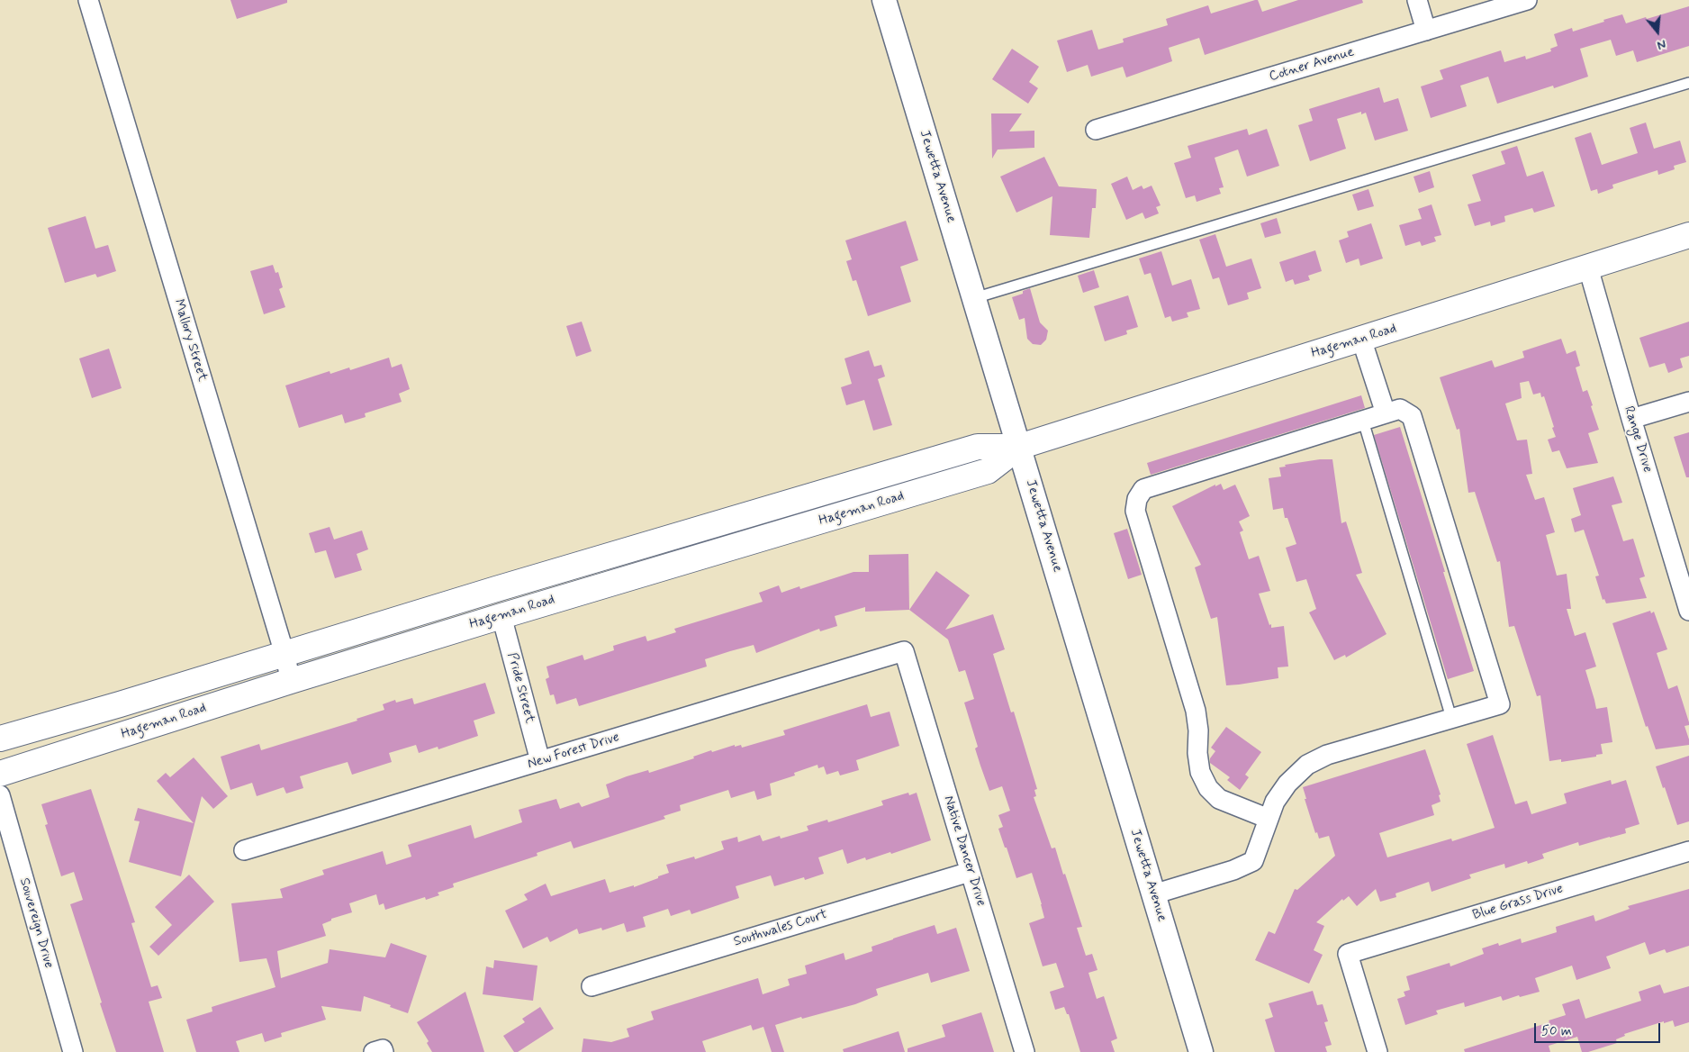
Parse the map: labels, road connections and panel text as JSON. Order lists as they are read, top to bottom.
{
  "streets": {
    "main road": ["Hageman Road"],
    "street": [
      "Cotner Avenue",
      "Jewetta Avenue",
      "Mallory Street",
      "Range Drive",
      "Pride Street",
      "New Forest Drive",
      "Native Dancer Drive",
      "Blue Grass Drive",
      "Souvereign Drive",
      "Southwales Court"
    ]
  },
  "crossings": [
    ["Jewetta Avenue", "Hageman Road"],
    ["Mallory Street", "Hageman Road"],
    ["Hageman Road", "Range Drive"],
    ["Hageman Road", "Pride Street"],
    ["Pride Street", "New Forest Drive"],
    ["New Forest Drive", "Native Dancer Drive"],
    ["Native Dancer Drive", "Southwales Court"]
  ],
  "scale_bar": "50 m",
  "north": "bottom"
}
